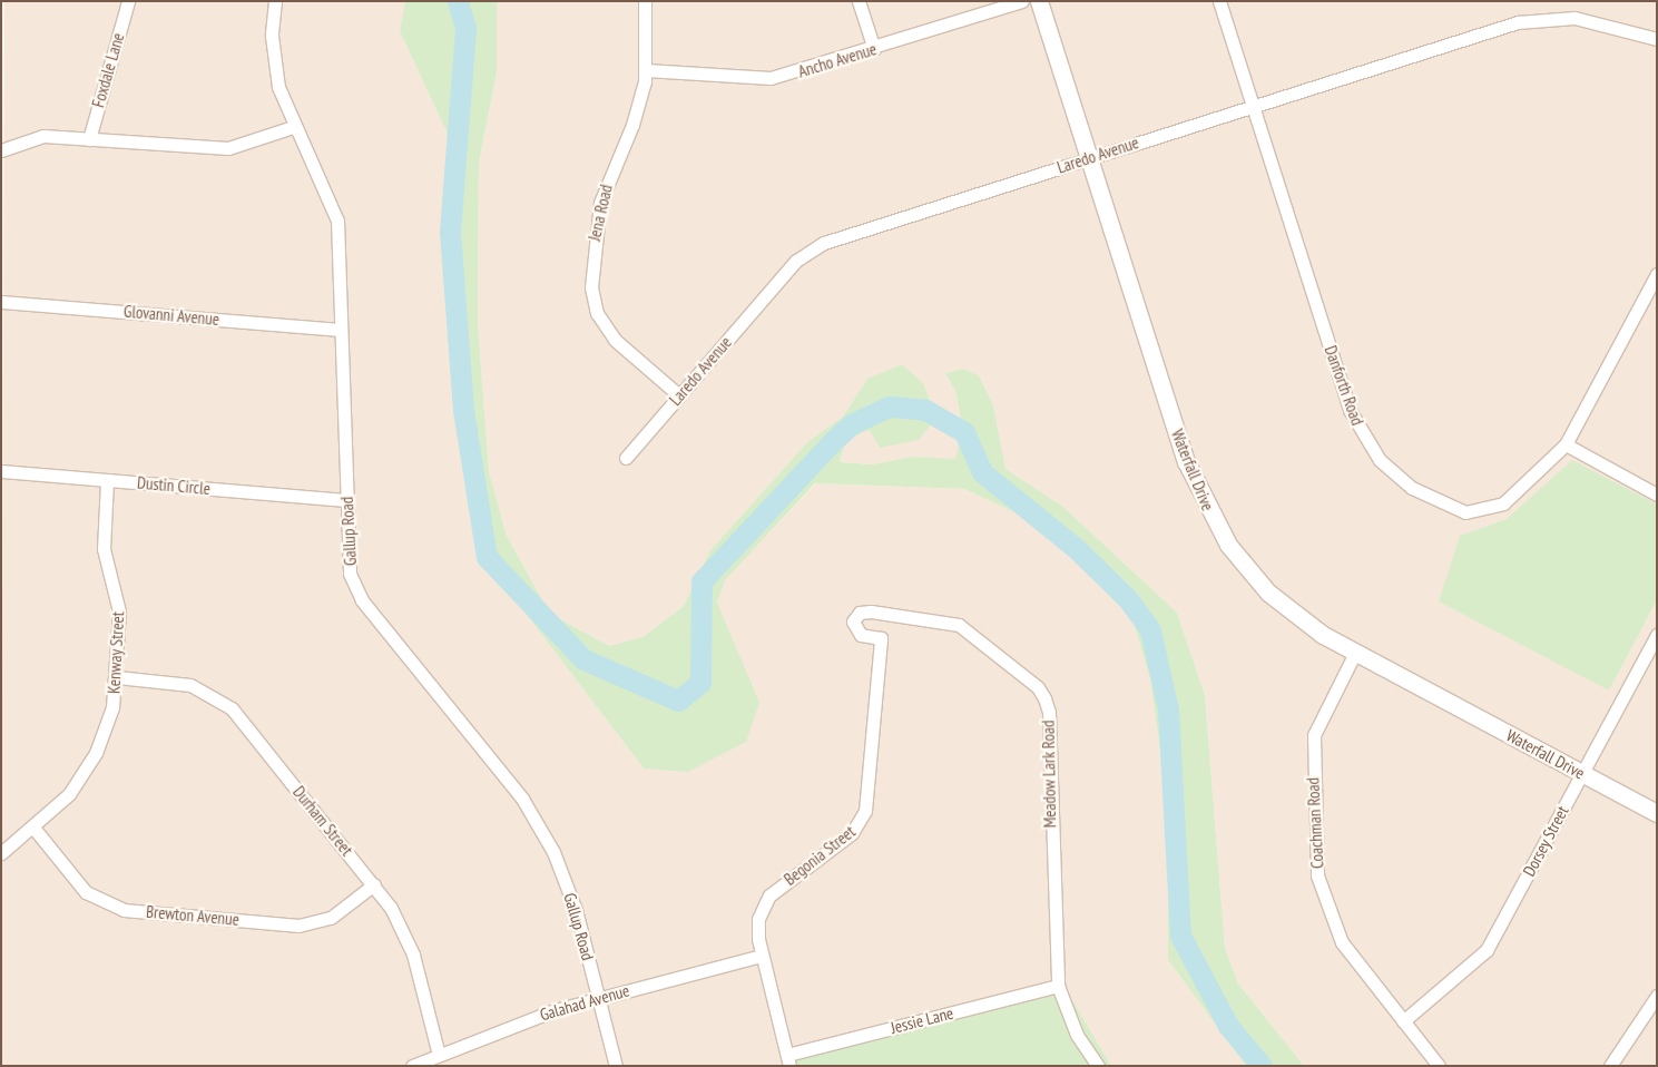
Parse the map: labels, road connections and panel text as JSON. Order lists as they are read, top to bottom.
{
  "streets": {
    "street": [
      "Ancho Avenue",
      "Foxdale Lane",
      "Laredo Avenue",
      "Jena Road",
      "Glovanni Avenue",
      "Danforth Road",
      "Waterfall Drive",
      "Dustin Circle",
      "Gallup Road",
      "Kenway Street",
      "Meadow Lark Road",
      "Durham Street",
      "Coachman Road",
      "Dorsey Street",
      "Begonia Street",
      "Brewton Avenue",
      "Galahad Avenue",
      "Jessie Lane"
    ]
  },
  "crossings": [
    ["Ancho Avenue", "Jena Road"],
    ["Laredo Avenue", "Jena Road"],
    ["Laredo Avenue", "Danforth Road"],
    ["Laredo Avenue", "Waterfall Drive"],
    ["Glovanni Avenue", "Gallup Road"],
    ["Waterfall Drive", "Coachman Road"],
    ["Waterfall Drive", "Dorsey Street"],
    ["Dustin Circle", "Gallup Road"],
    ["Dustin Circle", "Kenway Street"],
    ["Gallup Road", "Galahad Avenue"],
    ["Kenway Street", "Durham Street"],
    ["Kenway Street", "Brewton Avenue"],
    ["Meadow Lark Road", "Begonia Street"],
    ["Meadow Lark Road", "Jessie Lane"],
    ["Durham Street", "Brewton Avenue"],
    ["Durham Street", "Galahad Avenue"],
    ["Coachman Road", "Dorsey Street"],
    ["Begonia Street", "Galahad Avenue"],
    ["Begonia Street", "Jessie Lane"]
  ]
}
